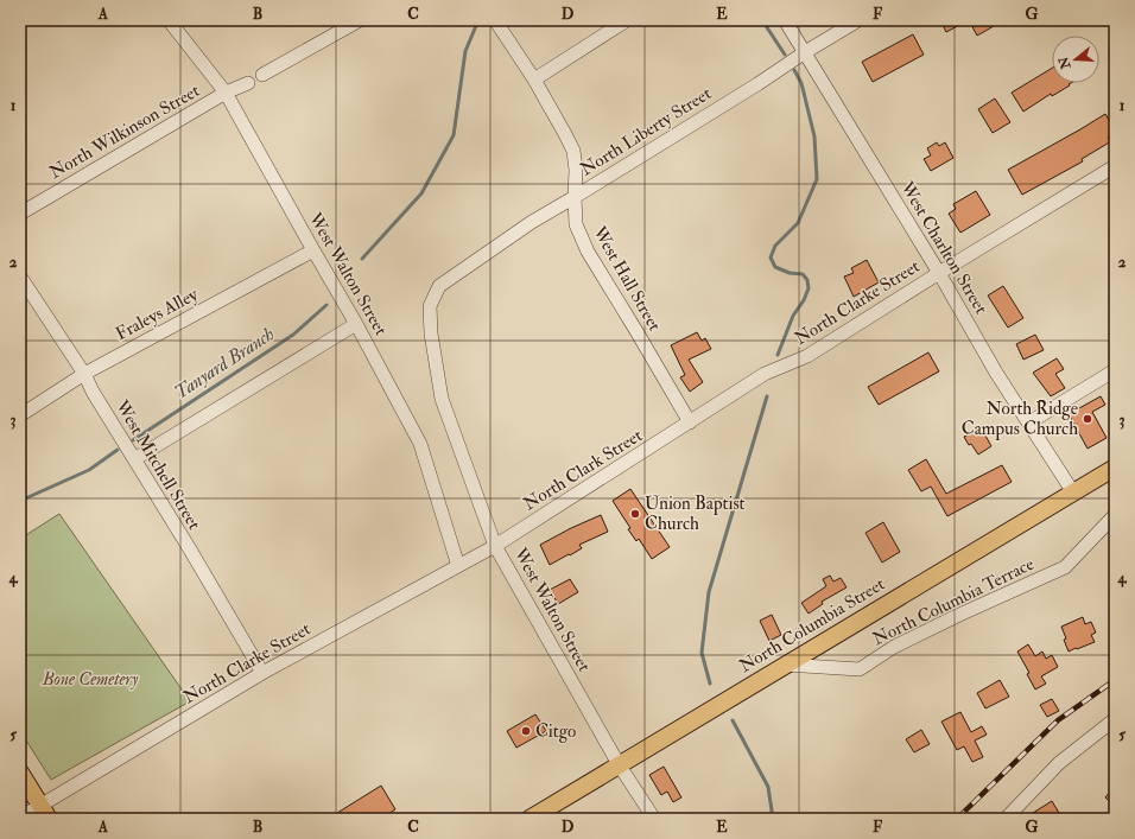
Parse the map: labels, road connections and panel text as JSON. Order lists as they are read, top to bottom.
{
  "streets": {
    "main road": ["North Columbia Street"],
    "street": [
      "North Wilkinson Street",
      "North Liberty Street",
      "West Charlton Street",
      "West Walton Street",
      "West Hall Street",
      "North Clarke Street",
      "Fraleys Alley",
      "West Mitchell Street",
      "North Clark Street",
      "North Columbia Terrace"
    ]
  },
  "crossings": [
    ["North Wilkinson Street", "West Walton Street"],
    ["North Liberty Street", "West Charlton Street"],
    ["North Liberty Street", "West Walton Street"],
    ["North Liberty Street", "West Hall Street"],
    ["West Charlton Street", "North Clarke Street"],
    ["West Charlton Street", "North Columbia Street"],
    ["West Walton Street", "North Clarke Street"],
    ["West Walton Street", "Fraleys Alley"],
    ["West Walton Street", "North Clark Street"],
    ["West Walton Street", "North Columbia Street"],
    ["West Hall Street", "North Clarke Street"],
    ["West Hall Street", "North Clark Street"],
    ["North Clarke Street", "West Mitchell Street"],
    ["North Clarke Street", "North Clark Street"],
    ["Fraleys Alley", "West Mitchell Street"],
    ["North Columbia Terrace", "North Columbia Street"]
  ],
  "water": ["Tanyard Branch"],
  "parks": ["Bone Cemetery"],
  "places": ["North Ridge Campus Church", "Union Baptist Church", "Citgo"],
  "north": "left",
  "grid": {
    "columns": [
      "A",
      "B",
      "C",
      "D",
      "E",
      "F",
      "G"
    ],
    "rows": [
      "1",
      "2",
      "3",
      "4",
      "5"
    ]
  }
}
